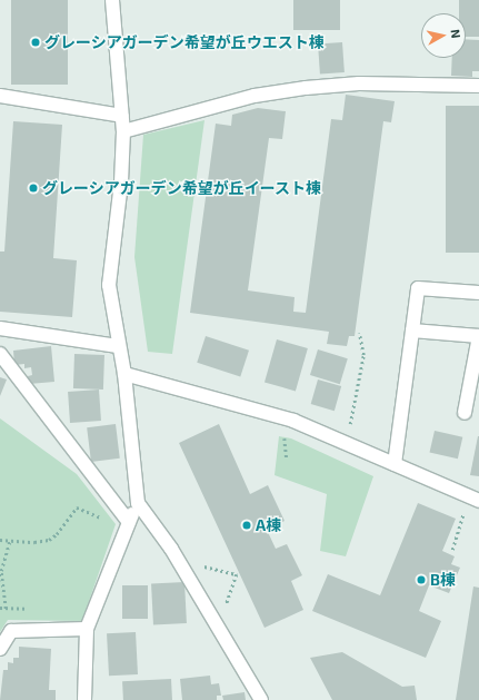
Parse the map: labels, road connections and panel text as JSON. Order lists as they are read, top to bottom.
{
  "places": [
    "グレーシアガーデン希望が丘ウエスト棟",
    "グレーシアガーデン希望が丘イースト棟",
    "A棟",
    "B棟"
  ],
  "north": "right"
}
